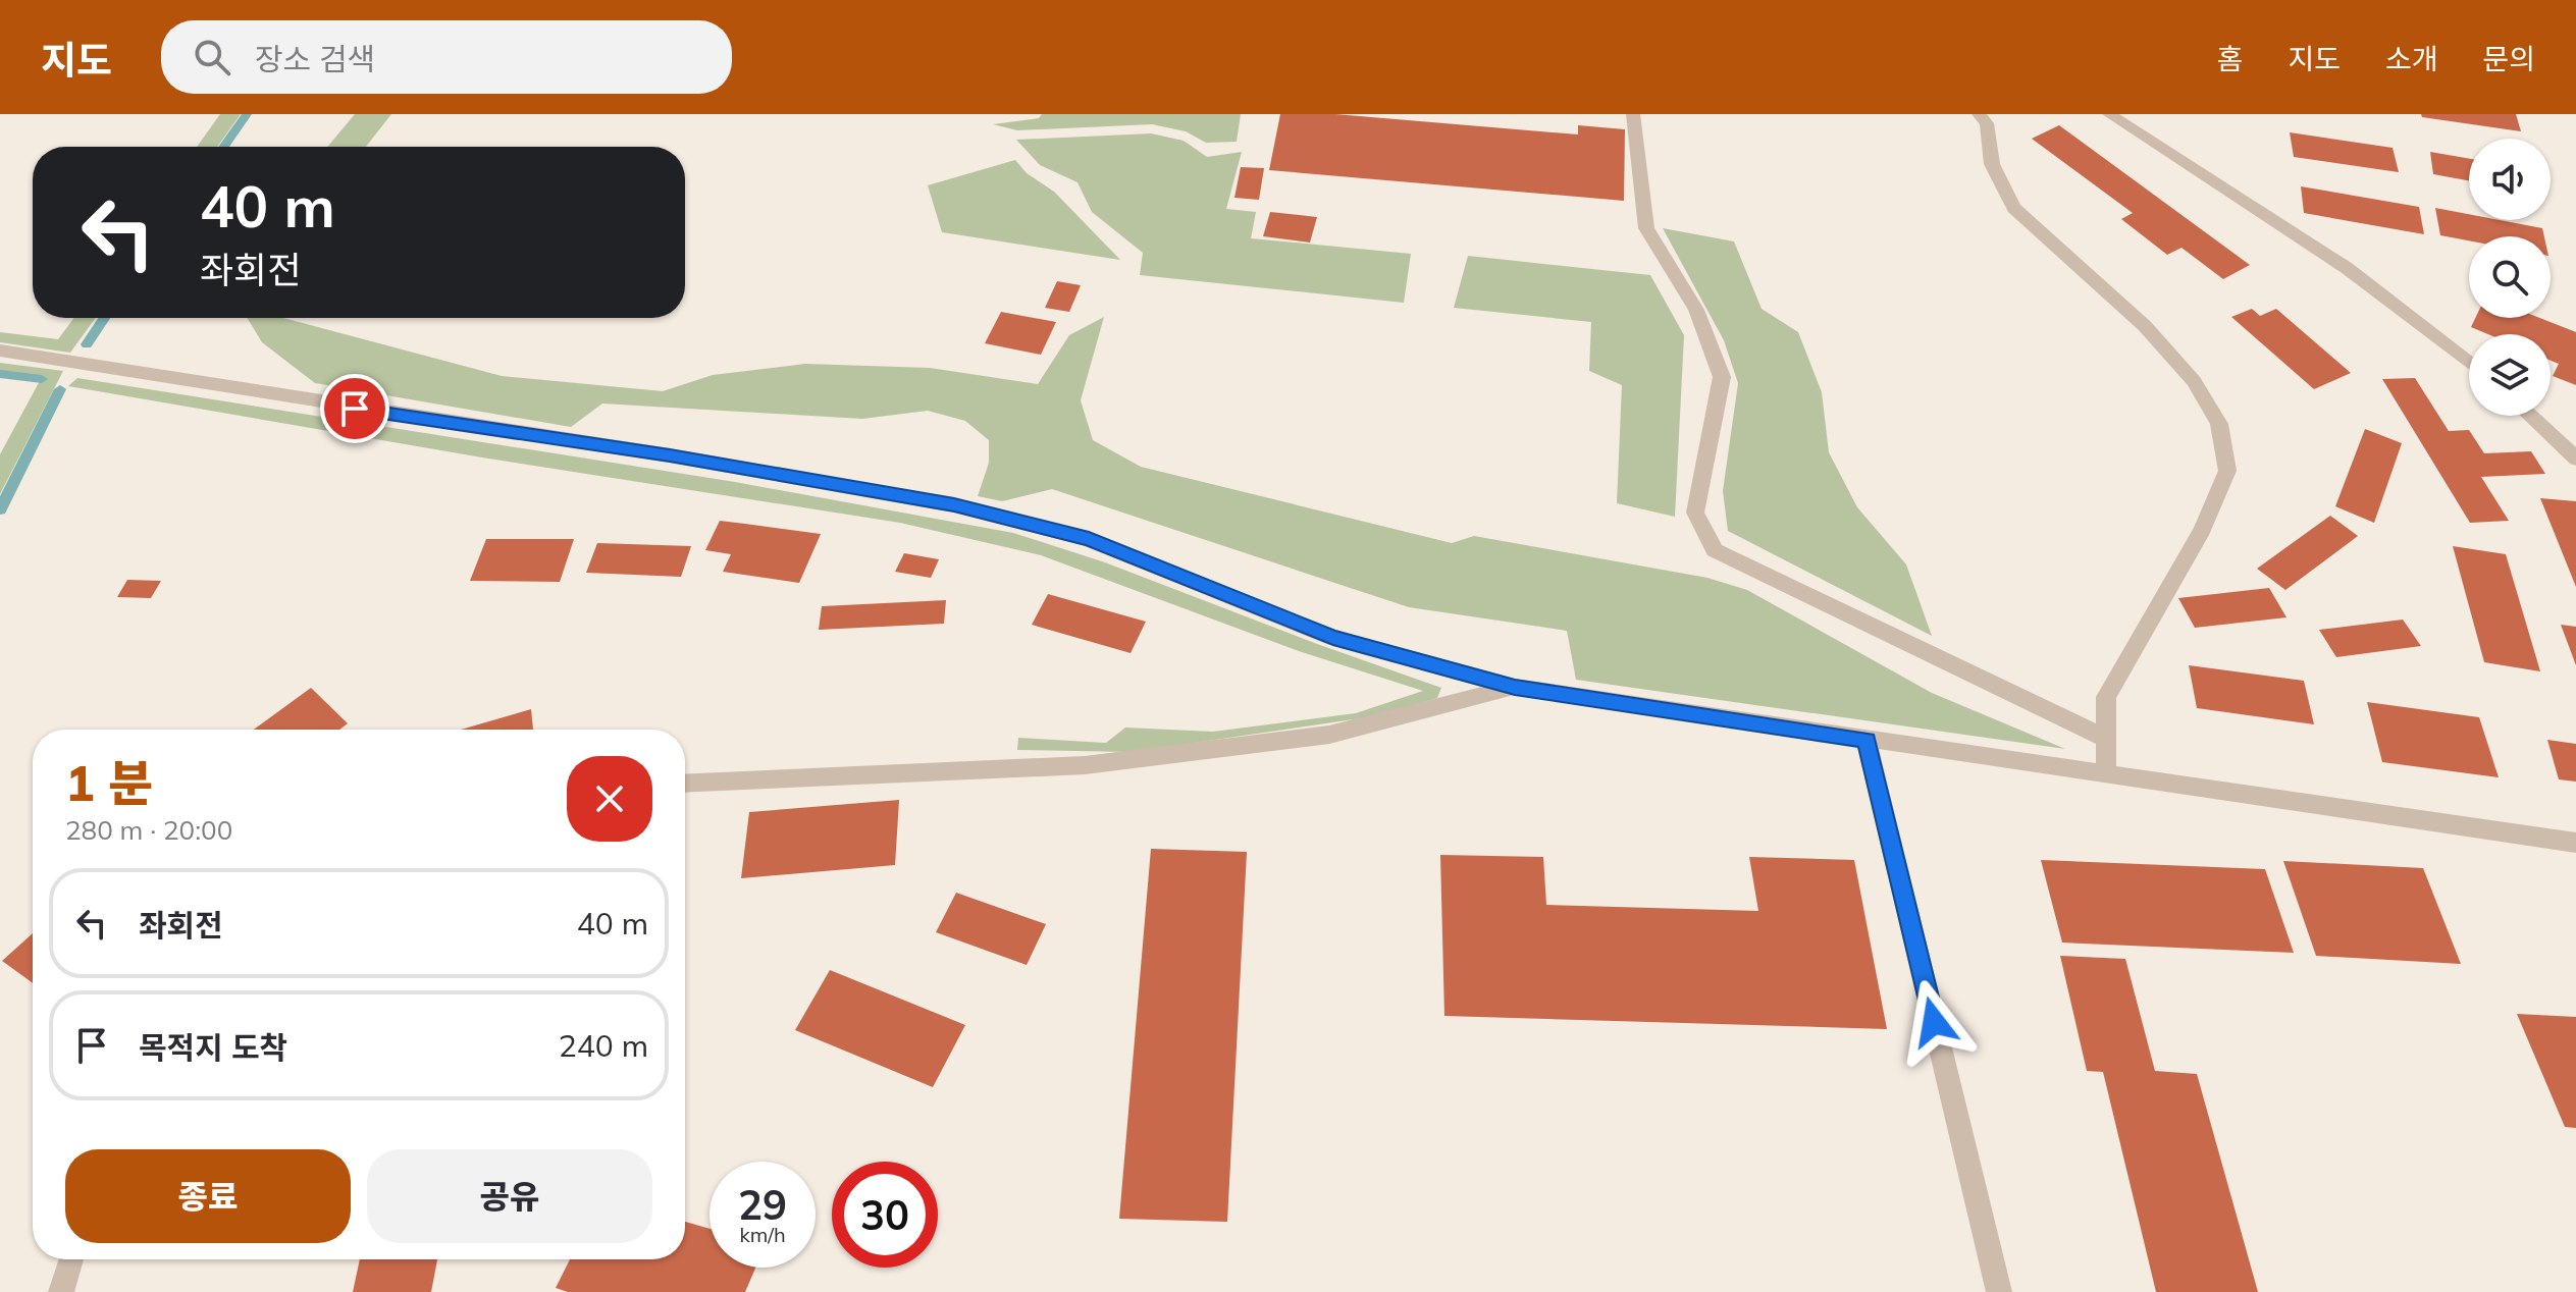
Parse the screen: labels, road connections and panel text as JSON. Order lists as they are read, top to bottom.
{
  "page": {
    "header": "지도",
    "search": "장소 검색",
    "nav": [
      "홈",
      "지도",
      "소개",
      "문의"
    ],
    "turn": ["40 m", "좌회전"],
    "heading": ["1 분", "280 m · 20:00"],
    "list": [
      {
        "name": "좌회전",
        "value": "40 m"
      },
      {
        "name": "목적지 도착",
        "value": "240 m"
      }
    ],
    "buttons": ["종료", "공유"],
    "speed": "29 km/h",
    "limit": "30"
  }
}
